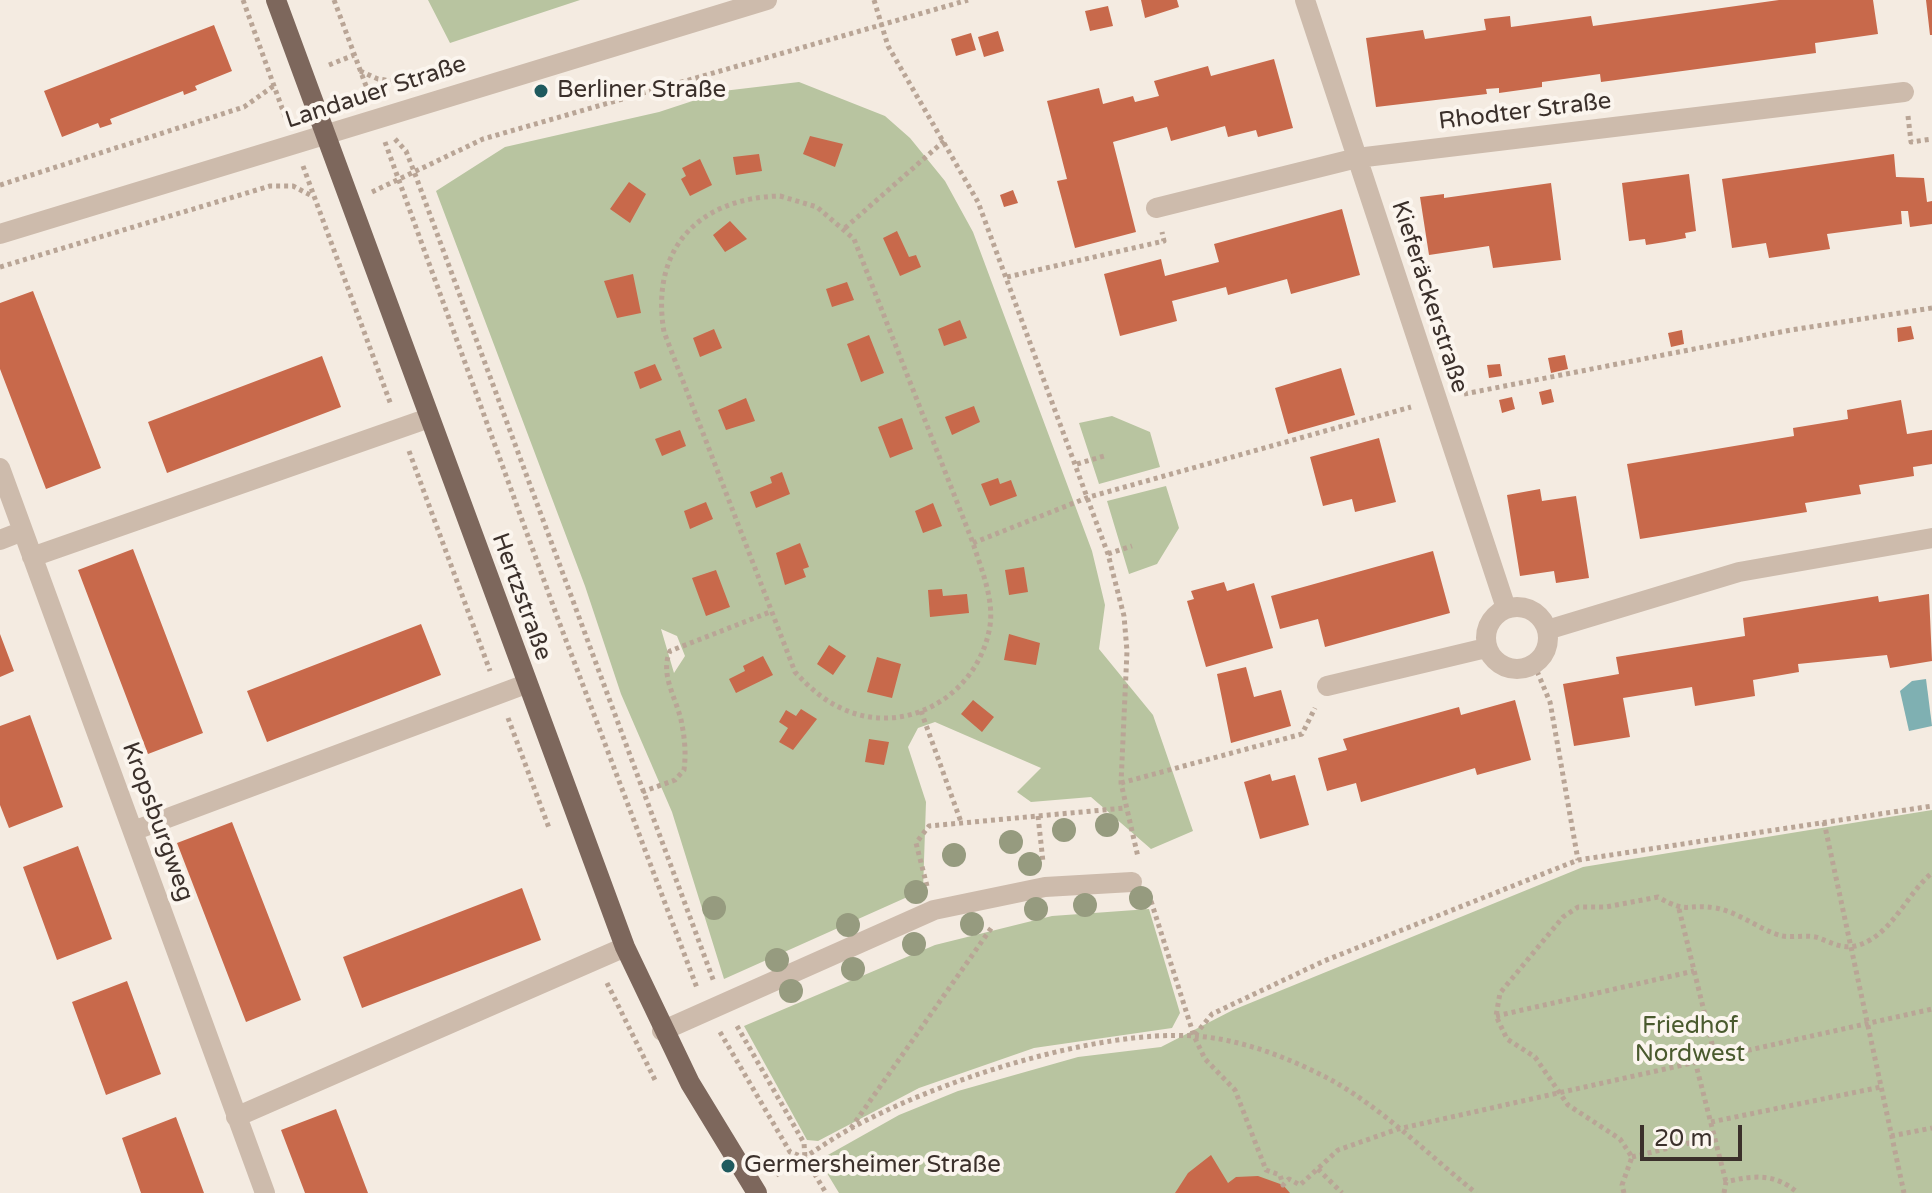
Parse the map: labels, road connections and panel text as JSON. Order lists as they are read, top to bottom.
{
  "streets": {
    "main road": ["Hertzstraße"],
    "street": [
      "Landauer Straße",
      "Rhodter Straße",
      "Kieferäckerstraße",
      "Kropsburgweg"
    ]
  },
  "crossings": [
    ["Landauer Straße", "Hertzstraße"],
    ["Rhodter Straße", "Kieferäckerstraße"]
  ],
  "parks": ["Friedhof Nordwest"],
  "places": ["Berliner Straße", "Germersheimer Straße"],
  "scale_bar": "20 m"
}
